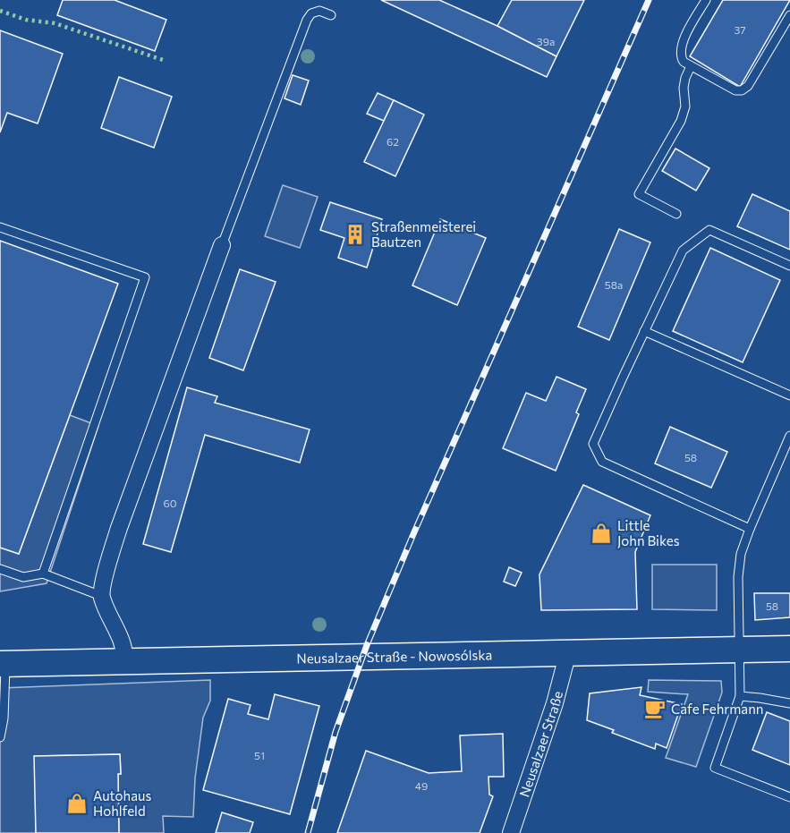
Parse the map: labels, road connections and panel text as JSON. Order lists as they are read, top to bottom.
{
  "streets": {
    "main road": ["Neusalzaer Straße - Nowosólska"],
    "street": ["Neusalzaer Straße"]
  },
  "crossings": [
    ["Neusalzaer Straße - Nowosólska", "Neusalzaer Straße"]
  ],
  "places": {
    "building": ["Straßenmeisterei Bautzen"],
    "shop": ["Little John Bikes", "Autohaus Hohlfeld"],
    "cafe": ["Cafe Fehrmann"]
  },
  "house_numbers": [
    "37",
    "39a",
    "62",
    "58a",
    "58",
    "60",
    "58",
    "51",
    "49"
  ]
}
